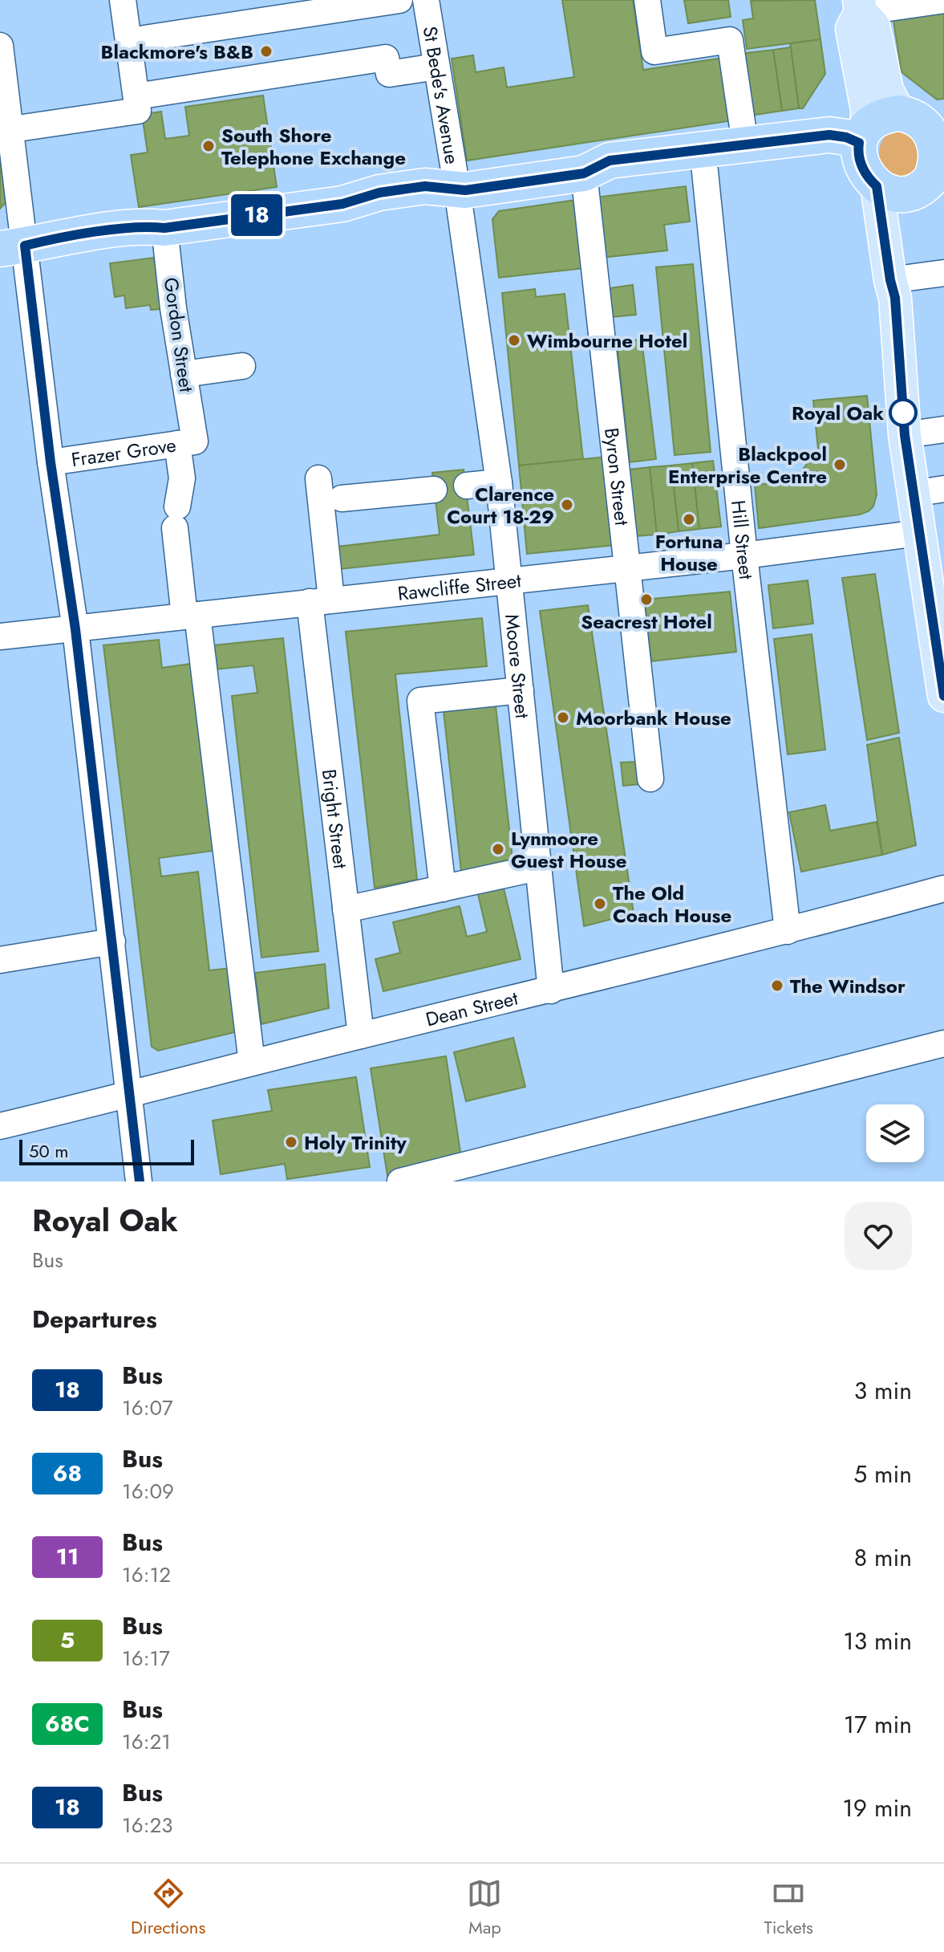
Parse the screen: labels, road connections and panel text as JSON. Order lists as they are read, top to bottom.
{
  "streets": {
    "street": [
      "St Bede's Avenue",
      "Gordon Street",
      "Frazer Grove",
      "Byron Street",
      "Hill Street",
      "Rawcliffe Street",
      "Moore Street",
      "Bright Street",
      "Dean Street"
    ]
  },
  "crossings": [
    ["St Bede's Avenue", "Moore Street"],
    ["Gordon Street", "Frazer Grove"],
    ["Gordon Street", "Rawcliffe Street"],
    ["Gordon Street", "Dean Street"],
    ["Byron Street", "Rawcliffe Street"],
    ["Hill Street", "Rawcliffe Street"],
    ["Hill Street", "Dean Street"],
    ["Rawcliffe Street", "Moore Street"],
    ["Rawcliffe Street", "Bright Street"],
    ["Moore Street", "Dean Street"],
    ["Bright Street", "Dean Street"]
  ],
  "places": [
    "Blackmore's B&B",
    "South Shore Telephone Exchange",
    "Wimbourne Hotel",
    "Royal Oak",
    "Blackpool Enterprise Centre",
    "Clarence Court 18-29",
    "Fortuna House",
    "Seacrest Hotel",
    "Moorbank House",
    "Lynmoore Guest House",
    "The Old Coach House",
    "The Windsor",
    "Holy Trinity"
  ],
  "lines": ["bus line 18"],
  "scale_bar": "50 m",
  "page": {
    "on_map": "18",
    "scale": "50 m",
    "heading": [
      ["Royal Oak", "Bus"],
      "Departures"
    ],
    "list": [
      {
        "mark": "18",
        "name": "Bus",
        "note": "16:07",
        "value": "3 min"
      },
      {
        "mark": "68",
        "name": "Bus",
        "note": "16:09",
        "value": "5 min"
      },
      {
        "mark": "11",
        "name": "Bus",
        "note": "16:12",
        "value": "8 min"
      },
      {
        "mark": "5",
        "name": "Bus",
        "note": "16:17",
        "value": "13 min"
      },
      {
        "mark": "68C",
        "name": "Bus",
        "note": "16:21",
        "value": "17 min"
      },
      {
        "mark": "18",
        "name": "Bus",
        "note": "16:23",
        "value": "19 min"
      }
    ],
    "tabs": ["Directions", "Map", "Tickets"]
  }
}
